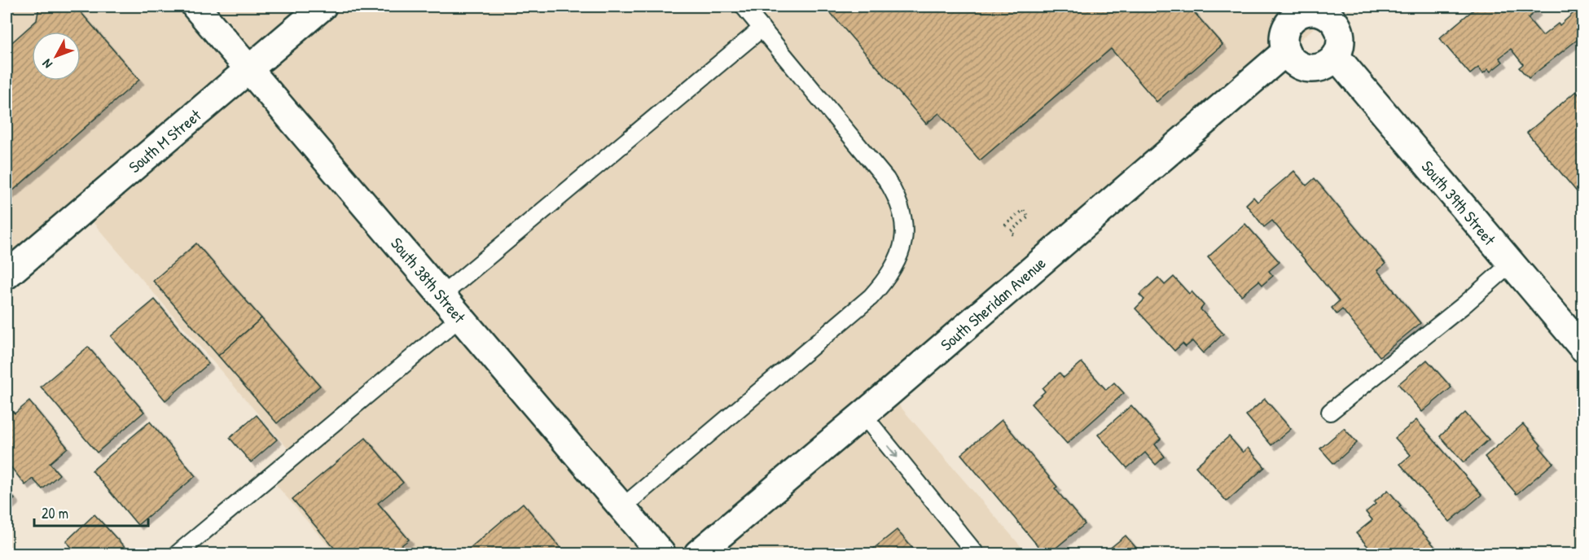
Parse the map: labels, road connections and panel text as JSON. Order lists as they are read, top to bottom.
{
  "streets": {
    "street": [
      "South M Street",
      "South 39th Street",
      "South 38th Street",
      "South Sheridan Avenue"
    ]
  },
  "crossings": [
    ["South M Street", "South 38th Street"],
    ["South 39th Street", "South Sheridan Avenue"]
  ],
  "scale_bar": "20 m",
  "north": "bottom left"
}
